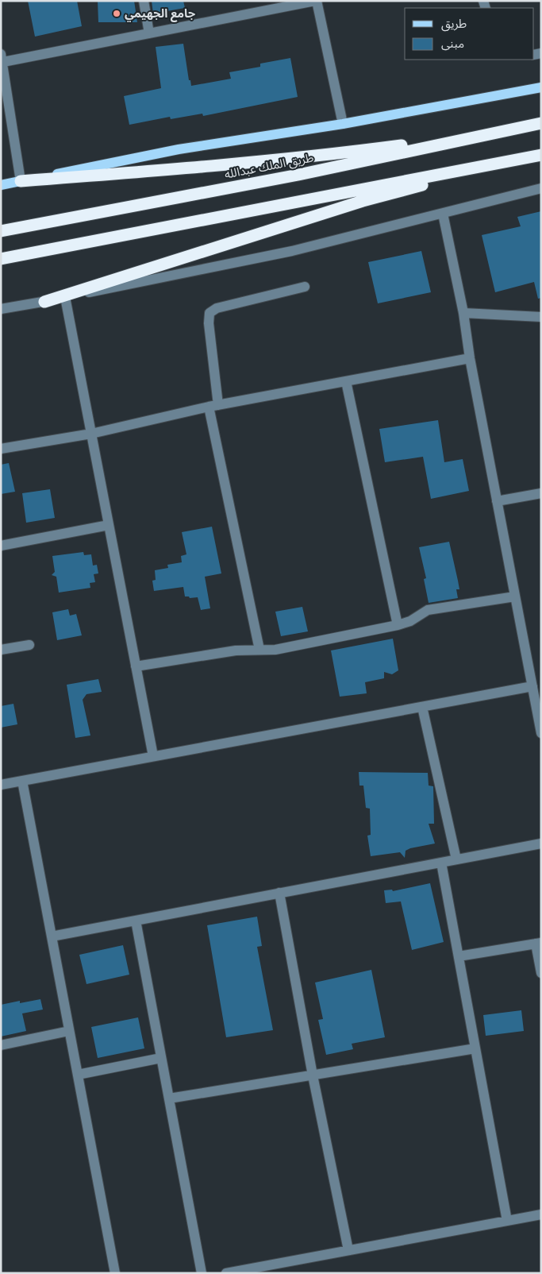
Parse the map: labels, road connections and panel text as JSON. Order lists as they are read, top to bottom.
{
  "streets": {
    "highway": ["طريق الملك عبدالله"]
  },
  "places": ["جامع الجهيمي"],
  "legend": ["طريق", "مبنى"]
}
